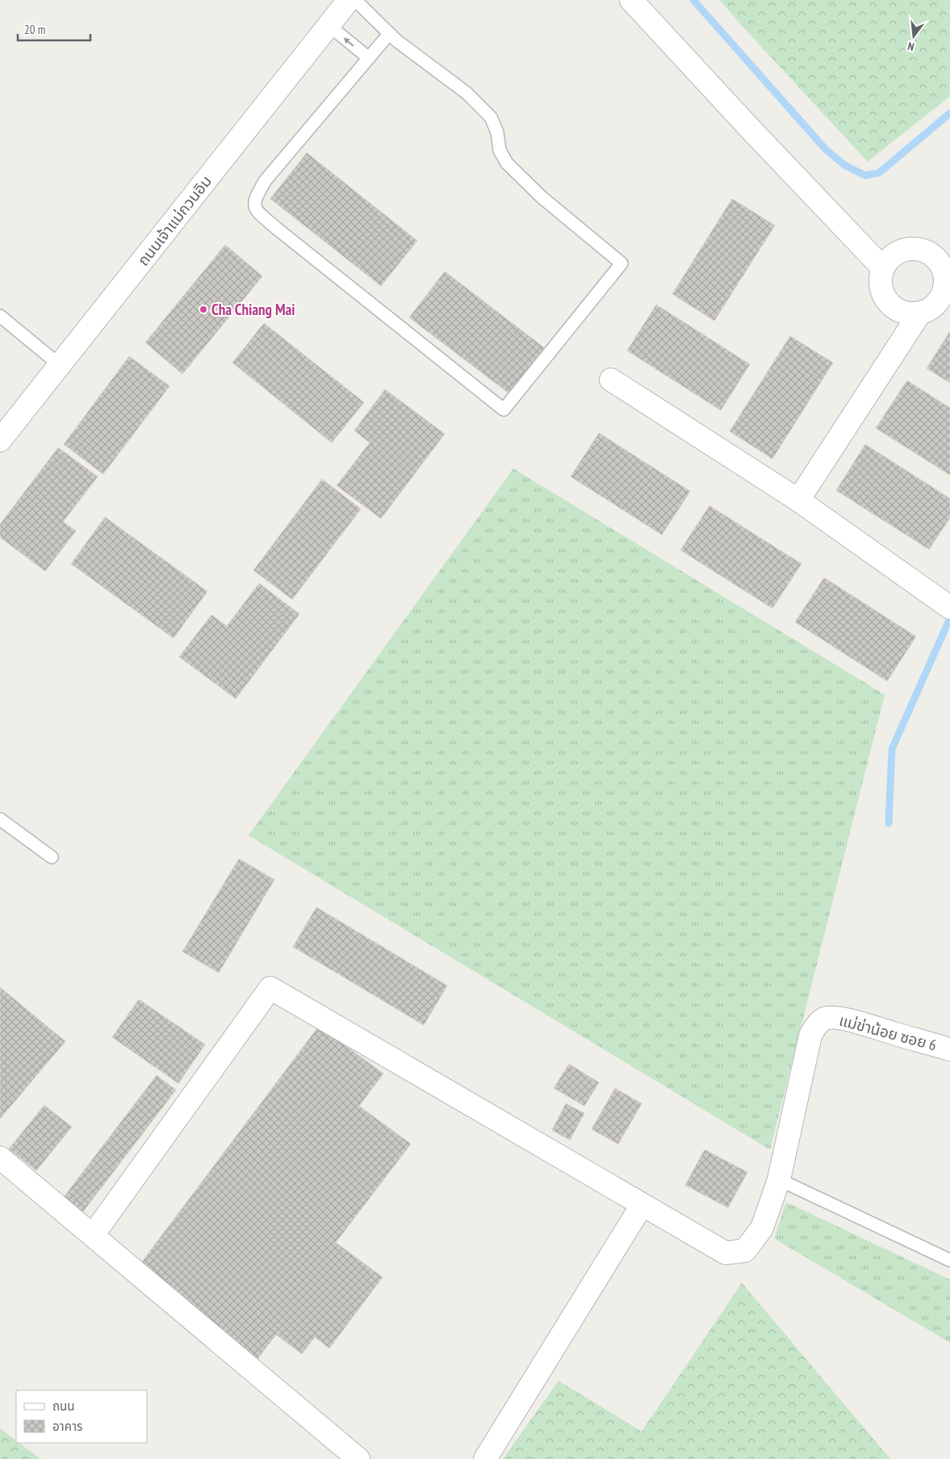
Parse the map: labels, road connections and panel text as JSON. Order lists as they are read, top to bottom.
{
  "streets": {
    "street": ["ถนนเจ้าแม่กวนอิม", "แม่ข่าน้อย ซอย 6"]
  },
  "places": ["Cha Chiang Mai"],
  "legend": ["ถนน", "อาคาร"],
  "scale_bar": "20 m",
  "north": "bottom"
}
